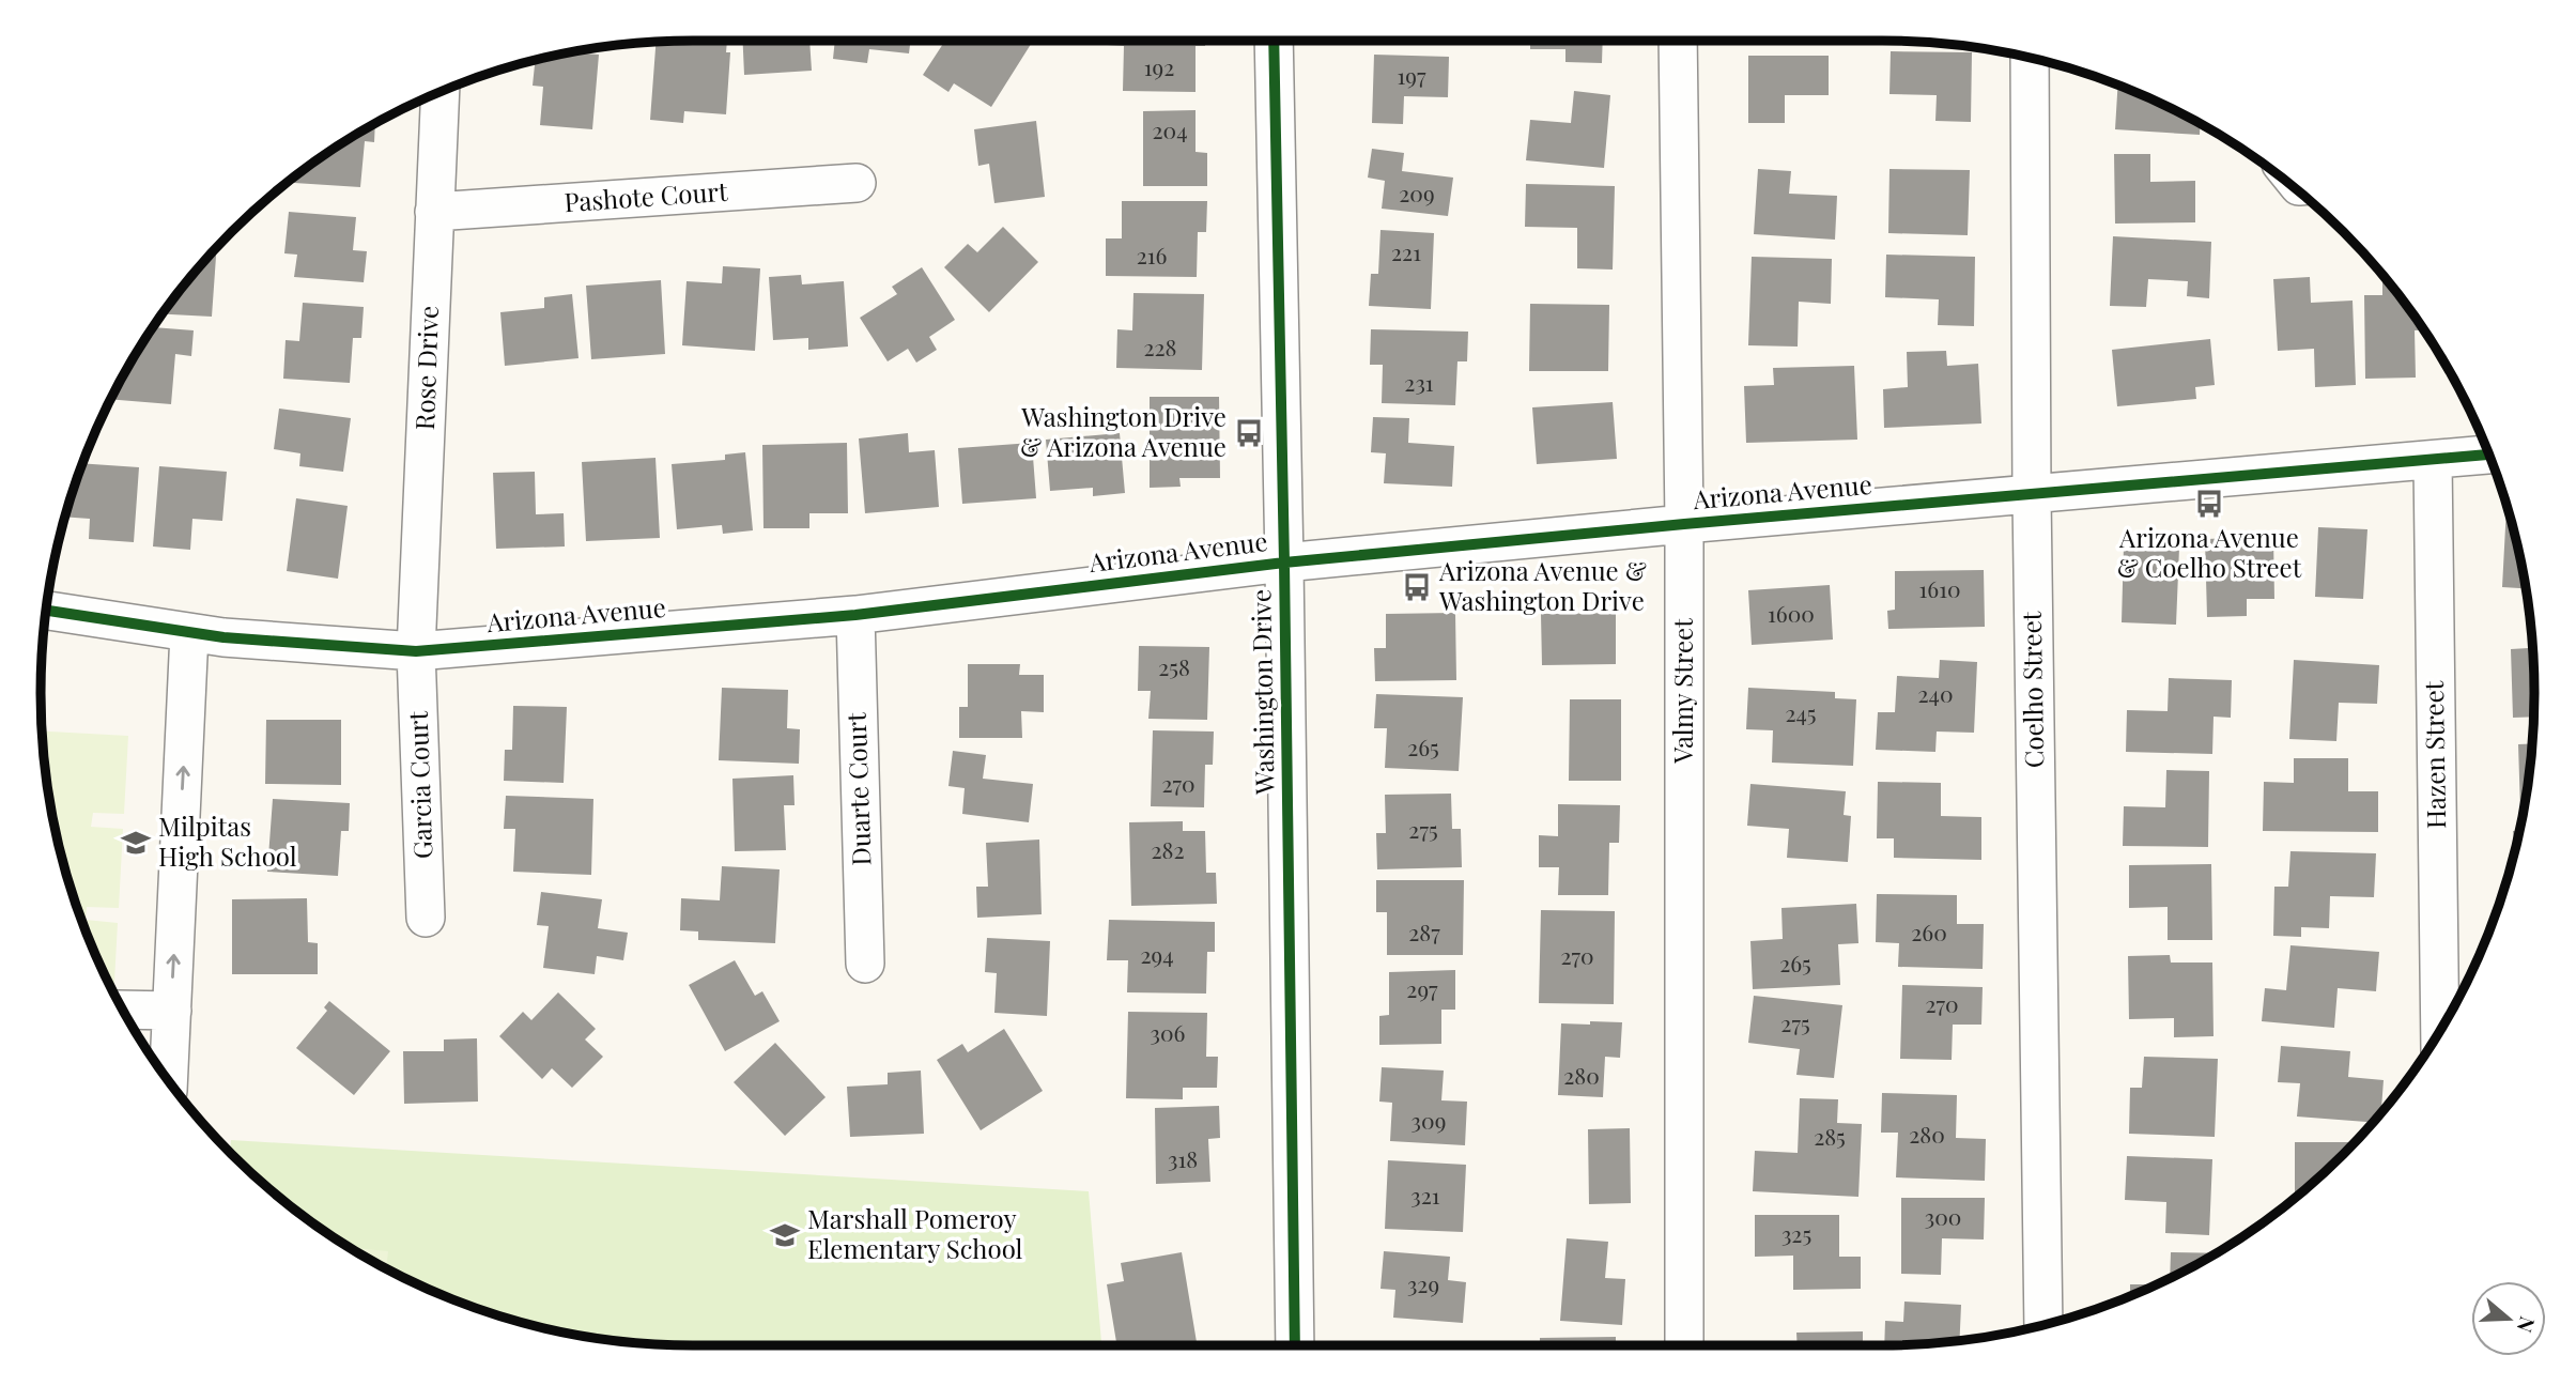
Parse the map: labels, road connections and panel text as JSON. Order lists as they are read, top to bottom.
{
  "streets": {
    "street": [
      "Pashote Court",
      "Rose Drive",
      "Arizona Avenue",
      "Coelho Street",
      "Valmy Street",
      "Washington Drive",
      "Hazen Street",
      "Garcia Court",
      "Duarte Court"
    ]
  },
  "crossings": [
    ["Pashote Court", "Rose Drive"],
    ["Rose Drive", "Arizona Avenue"],
    ["Rose Drive", "Garcia Court"],
    ["Arizona Avenue", "Coelho Street"],
    ["Arizona Avenue", "Valmy Street"],
    ["Arizona Avenue", "Washington Drive"],
    ["Arizona Avenue", "Hazen Street"],
    ["Arizona Avenue", "Garcia Court"],
    ["Arizona Avenue", "Duarte Court"]
  ],
  "places": {
    "bus stop": ["Washington Drive & Arizona Avenue", "Arizona Avenue & Coelho Street", "Arizona Avenue & Washington Drive"],
    "school or university": ["Milpitas High School", "Marshall Pomeroy Elementary School"]
  },
  "house_numbers": [
    "192",
    "197",
    "204",
    "209",
    "221",
    "216",
    "228",
    "231",
    "1610",
    "1600",
    "258",
    "240",
    "245",
    "265",
    "270",
    "275",
    "282",
    "287",
    "260",
    "294",
    "270",
    "265",
    "297",
    "270",
    "275",
    "306",
    "280",
    "309",
    "280",
    "285",
    "318",
    "321",
    "300",
    "325",
    "329"
  ],
  "north": "right"
}
